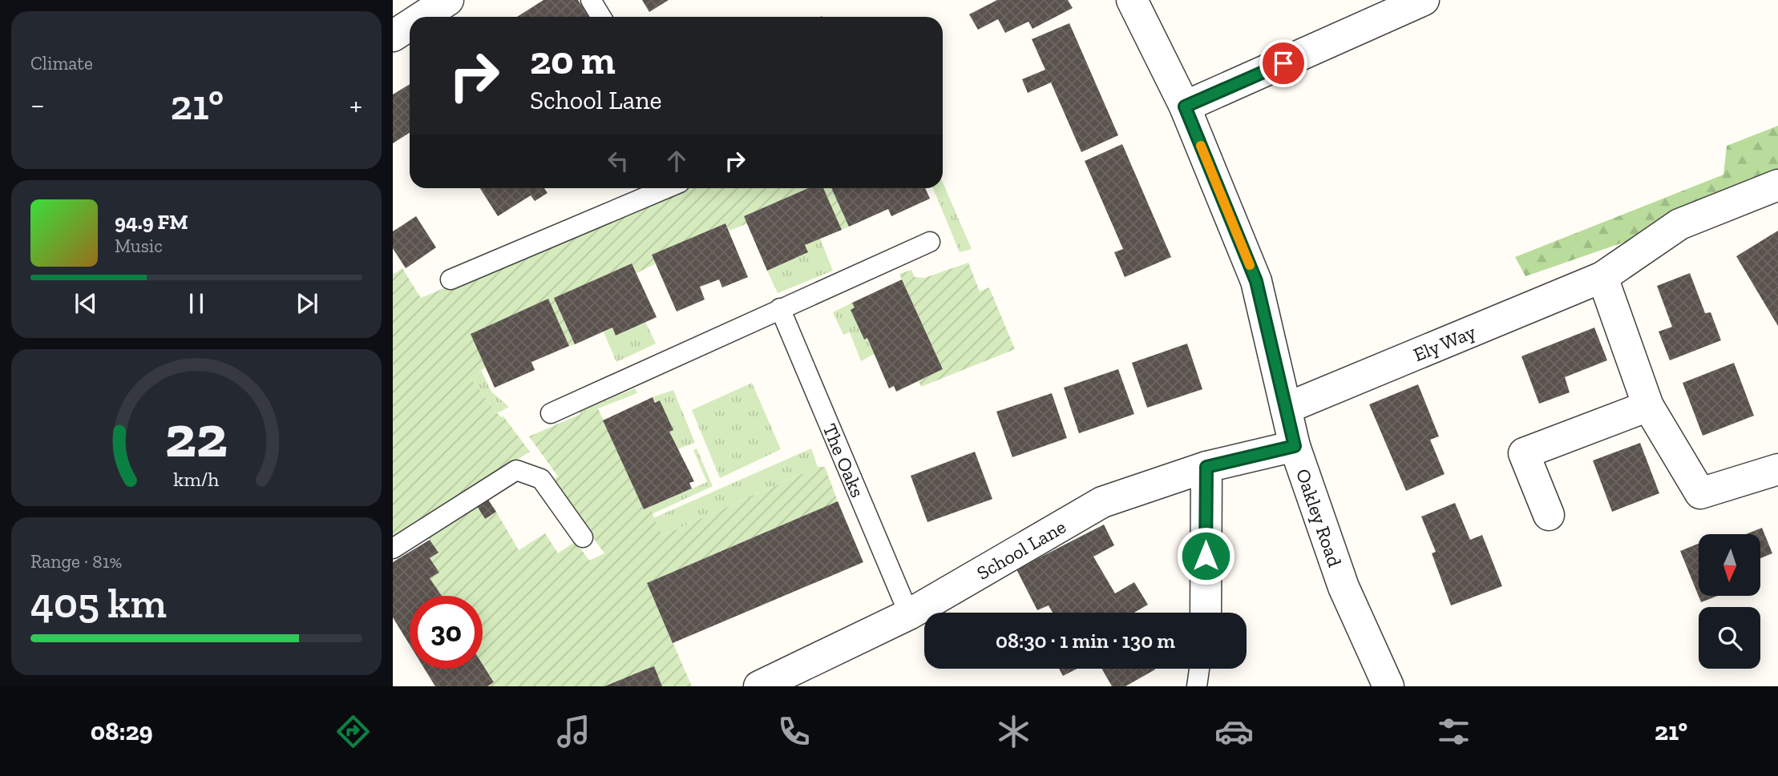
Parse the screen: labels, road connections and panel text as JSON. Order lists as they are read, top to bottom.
{
  "streets": {
    "street": ["Ely Way", "Oakley Road", "School Lane"],
    "lane": ["The Oaks"]
  },
  "crossings": [
    ["Ely Way", "Oakley Road"],
    ["The Oaks", "School Lane"],
    ["Oakley Road", "School Lane"]
  ],
  "north": "bottom",
  "page": {
    "tile": [
      "Climate",
      ["Range · 81%", "405 km"]
    ],
    "turn": ["20 m", "School Lane"],
    "heat": ["−", "21°", "+"],
    "song": ["94.9 FM", "Music"],
    "limit": "30",
    "trip": "08:30 · 1 min · 130 m",
    "tabs": ["08:29", "21°"],
    "gauge": ["22", "km/h"]
  }
}
